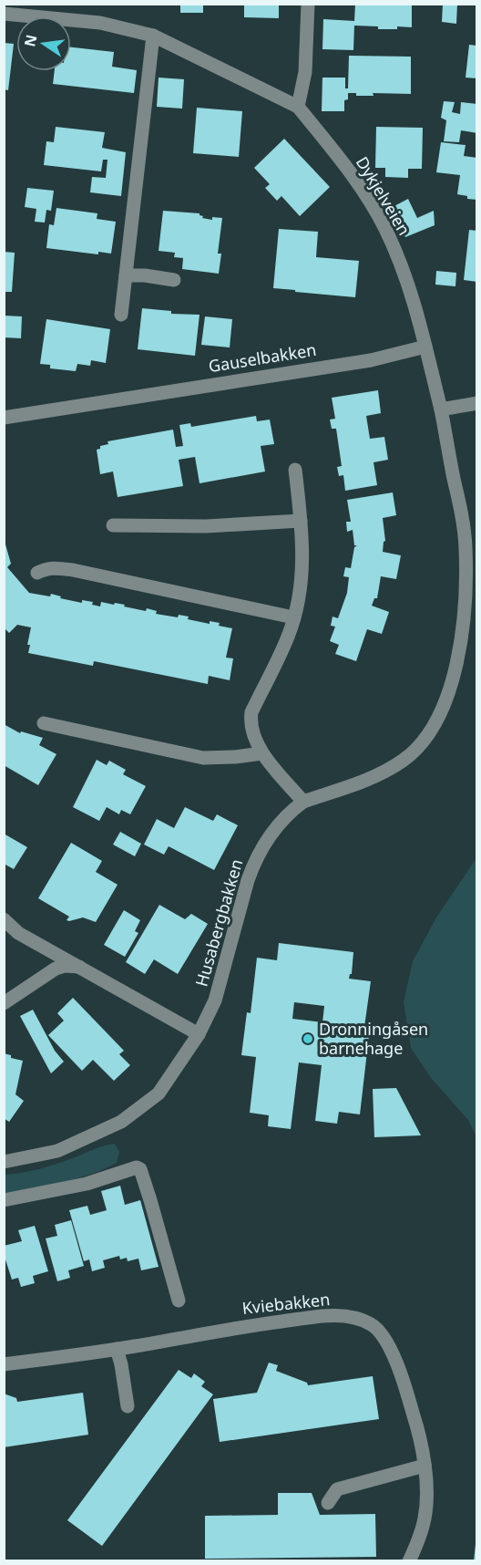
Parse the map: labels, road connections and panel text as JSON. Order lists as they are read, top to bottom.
{
  "streets": {
    "street": [
      "Dykjelveien",
      "Gauselbakken",
      "Husabergbakken",
      "Kviebakken"
    ]
  },
  "crossings": [
    ["Dykjelveien", "Gauselbakken"]
  ],
  "places": ["Dronningåsen barnehage"],
  "north": "left"
}
